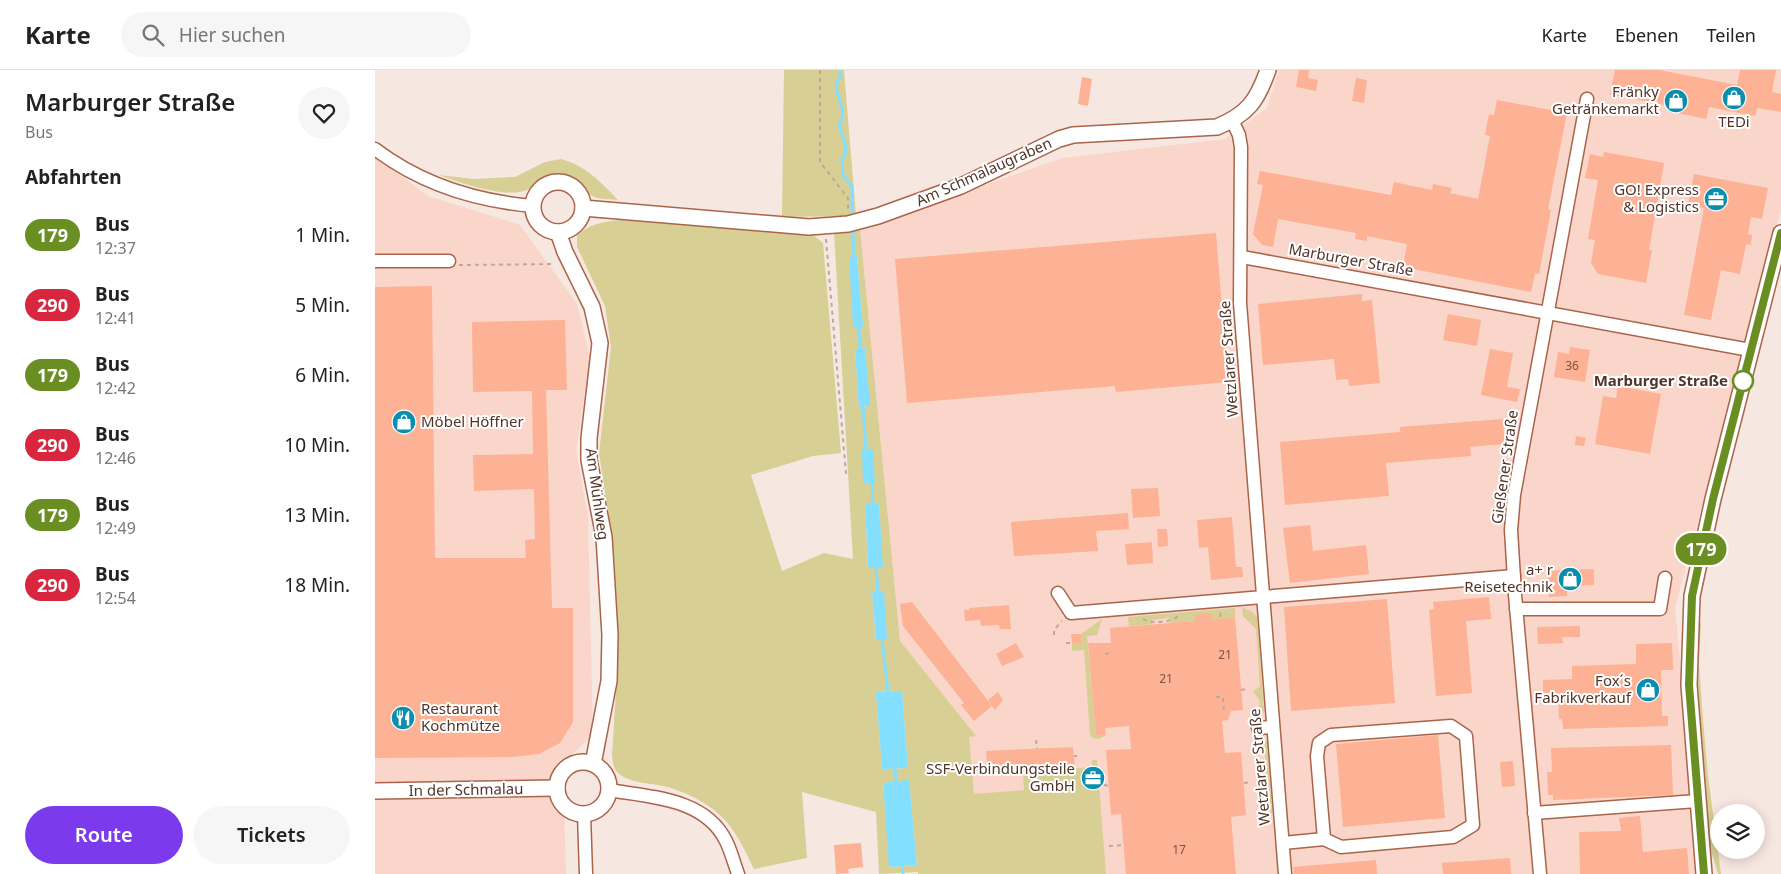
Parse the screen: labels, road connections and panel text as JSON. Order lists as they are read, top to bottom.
{
  "streets": {
    "main road": ["Am Schmalaugraben", "Am Mühlweg", "In der Schmalau"],
    "street": ["Marburger Straße", "Wetzlarer Straße", "Gießener Straße"]
  },
  "crossings": [
    ["Am Schmalaugraben", "Wetzlarer Straße"],
    ["Am Schmalaugraben", "Am Mühlweg"],
    ["Marburger Straße", "Wetzlarer Straße"],
    ["Marburger Straße", "Gießener Straße"],
    ["Am Mühlweg", "In der Schmalau"]
  ],
  "places": {
    "shop": [
      "TEDi",
      "Fränky Getränkemarkt",
      "Möbel Höffner",
      "a+ r Reisetechnik",
      "Fox´s Fabrikverkauf"
    ],
    "office": ["GO! Express & Logistics", "SSF-Verbindungsteile GmbH"],
    "other": ["Marburger Straße"],
    "restaurant": ["Restaurant Kochmütze"]
  },
  "lines": ["bus line 179"],
  "house_numbers": [
    "36",
    "21",
    "21",
    "17"
  ],
  "page": {
    "header": "Karte",
    "search": "Hier suchen",
    "nav": ["Karte", "Ebenen", "Teilen"],
    "heading": [
      ["Marburger Straße", "Bus"],
      "Abfahrten"
    ],
    "on_map": "179",
    "list": [
      {
        "mark": "179",
        "name": "Bus",
        "note": "12:37",
        "value": "1 Min."
      },
      {
        "mark": "290",
        "name": "Bus",
        "note": "12:41",
        "value": "5 Min."
      },
      {
        "mark": "179",
        "name": "Bus",
        "note": "12:42",
        "value": "6 Min."
      },
      {
        "mark": "290",
        "name": "Bus",
        "note": "12:46",
        "value": "10 Min."
      },
      {
        "mark": "179",
        "name": "Bus",
        "note": "12:49",
        "value": "13 Min."
      },
      {
        "mark": "290",
        "name": "Bus",
        "note": "12:54",
        "value": "18 Min."
      }
    ],
    "buttons": ["Route", "Tickets"]
  }
}
